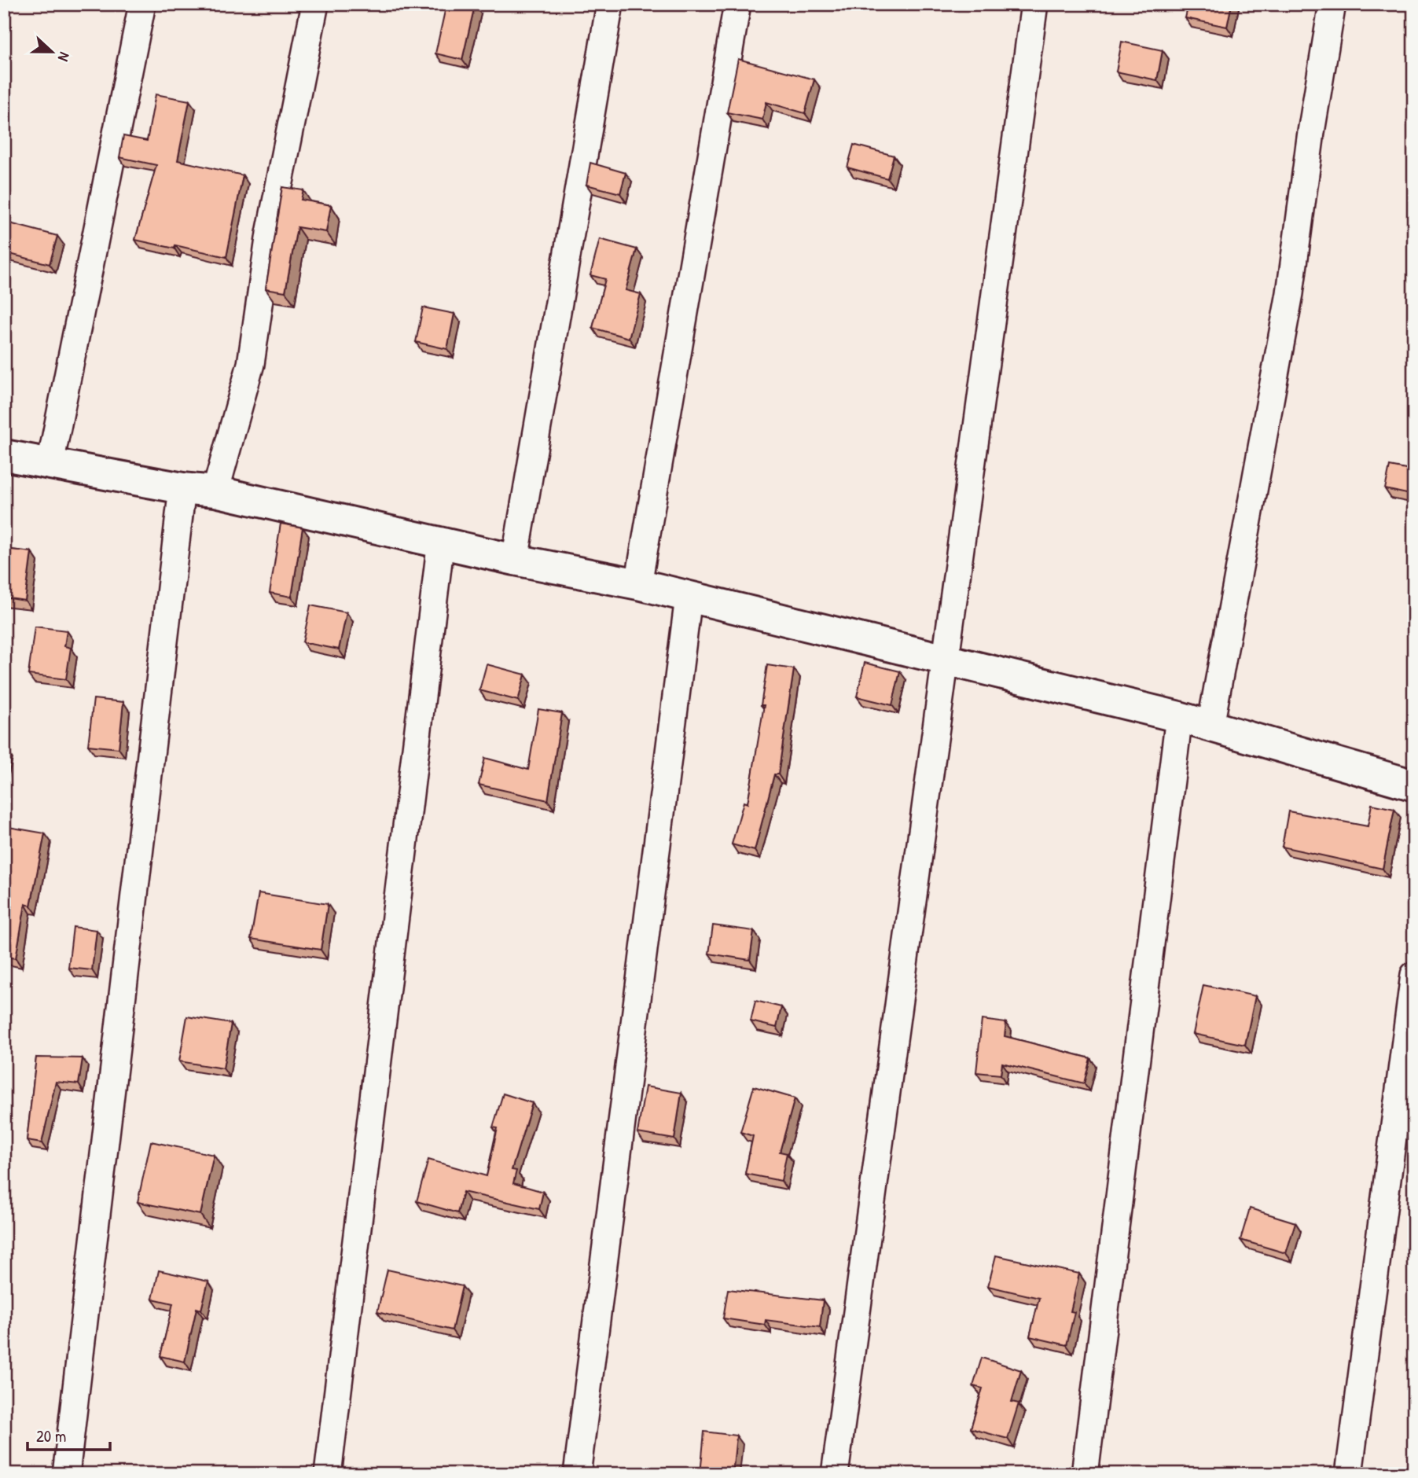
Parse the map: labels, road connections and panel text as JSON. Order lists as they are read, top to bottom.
{
  "scale_bar": "20 m",
  "north": "right"
}
